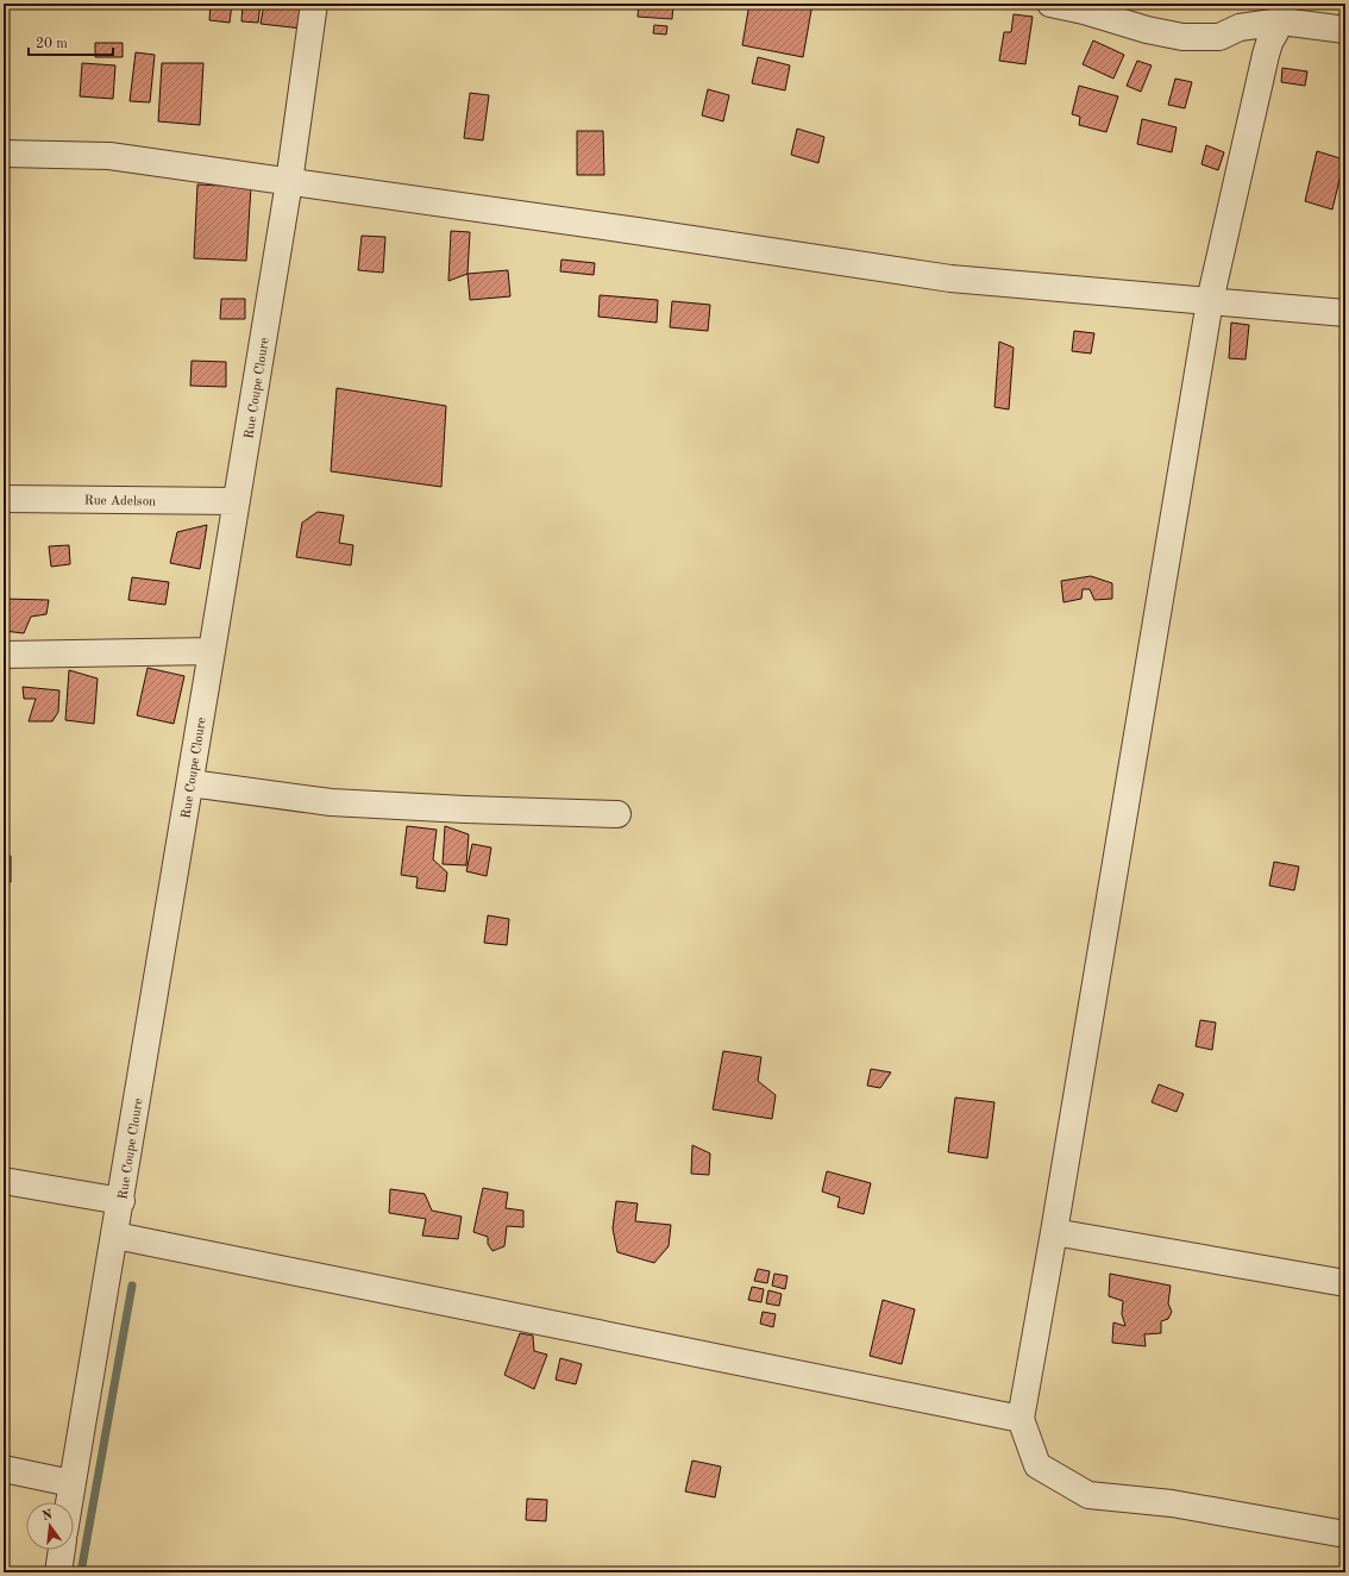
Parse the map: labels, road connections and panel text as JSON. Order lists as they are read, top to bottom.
{
  "streets": {
    "street": ["Rue Coupe Cloure", "Rue Adelson"]
  },
  "crossings": [
    ["Rue Coupe Cloure", "Rue Adelson"]
  ],
  "scale_bar": "20 m",
  "north": "top"
}
